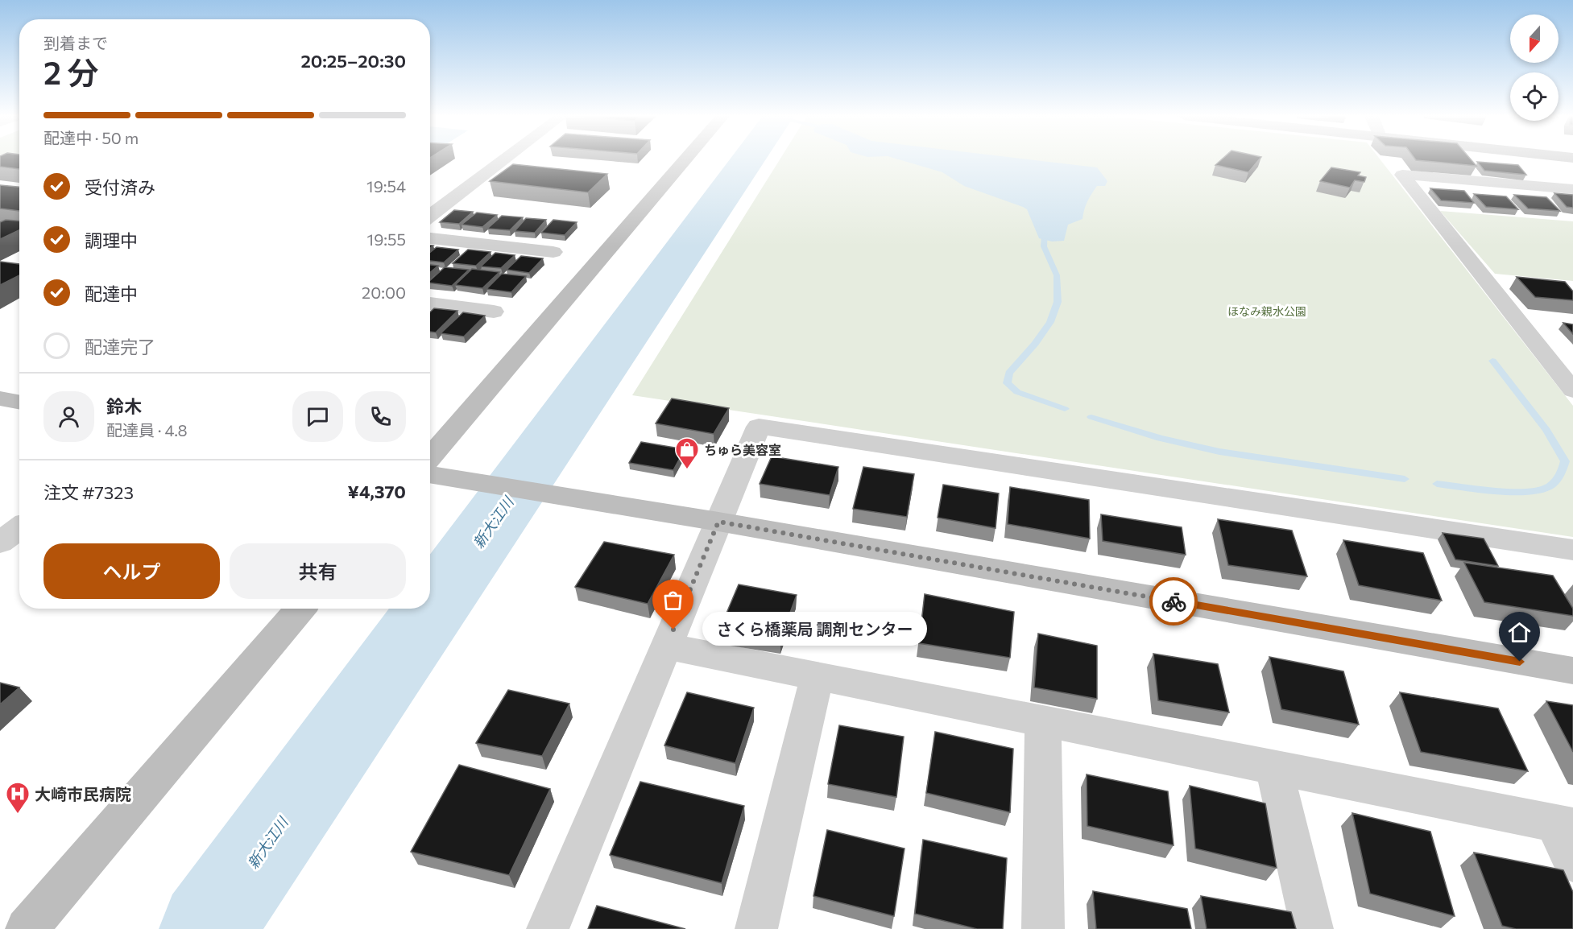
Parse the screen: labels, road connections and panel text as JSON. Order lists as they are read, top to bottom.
{
  "water": ["新大江川"],
  "parks": ["ほなみ親水公園"],
  "places": {
    "shop": ["ちゅら美容室"],
    "other": ["さくら橋薬局 調剤センター"],
    "hospital": ["大崎市民病院"]
  },
  "north": "bottom",
  "page": {
    "heading": ["2 分", "到着まで", "20:25–20:30"],
    "panel": [
      "鈴木",
      "配達員 · 4.8",
      "注文 #7323",
      "¥4,370"
    ],
    "bar": "配達中 · 50 m",
    "list": [
      ["受付済み", "19:54"],
      ["調理中", "19:55"],
      ["配達中", "20:00"],
      "配達完了"
    ],
    "buttons": ["ヘルプ", "共有"],
    "bubble": "さくら橋薬局 調剤センター"
  }
}
